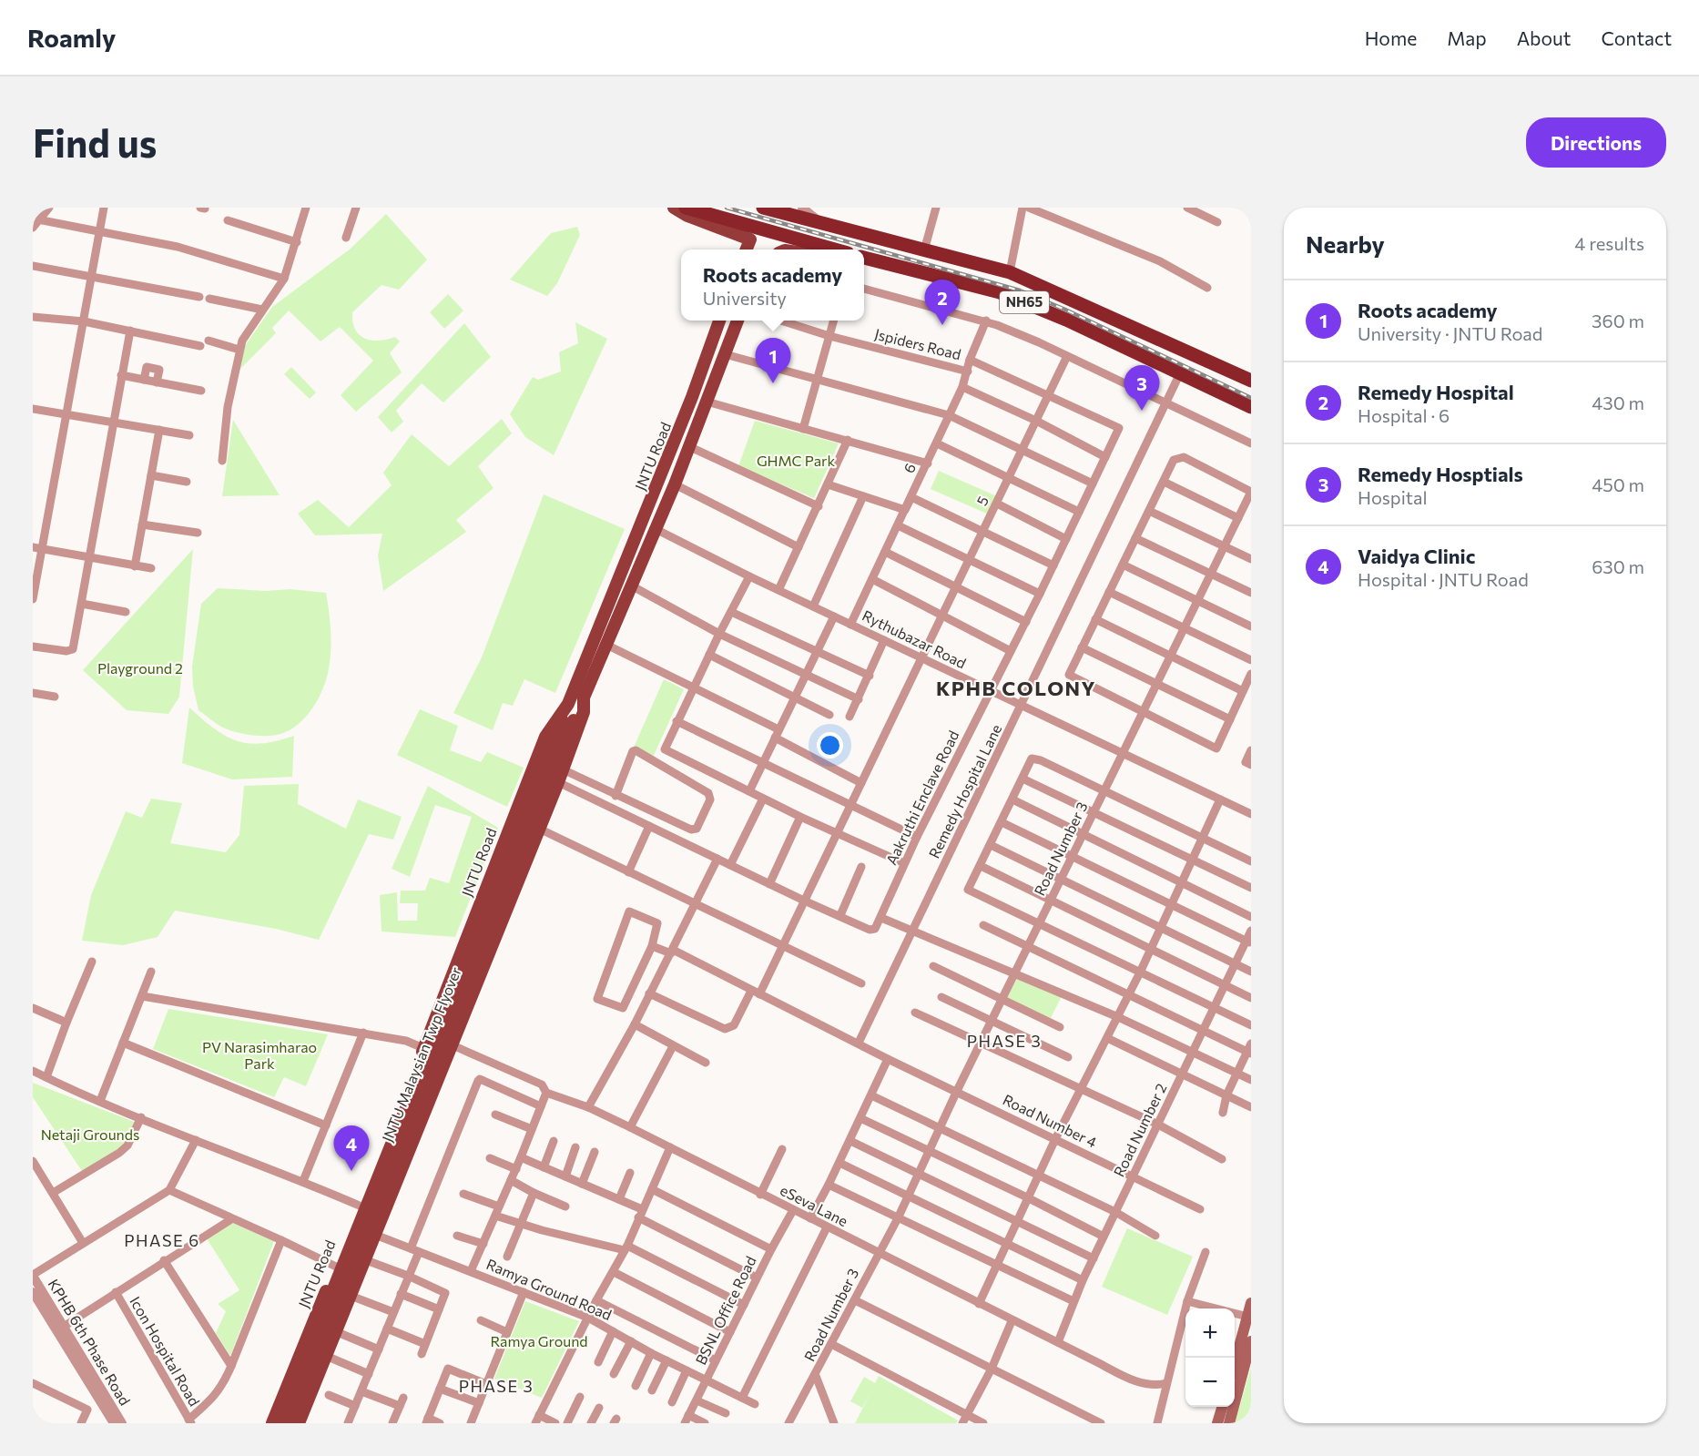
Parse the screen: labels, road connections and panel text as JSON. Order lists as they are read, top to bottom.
{
  "streets": {
    "highway": ["NH65"],
    "main road": ["JNTU Road", "JNTU Malaysian Twp Flyover"],
    "street": [
      "Jspiders Road",
      "6",
      "5",
      "Rythubazar Road",
      "Remedy Hospital Lane",
      "Aakruthi Enclave Road",
      "Road Number 3",
      "Road Number 4",
      "Road Number 2",
      "eSeva Lane",
      "Ramya Ground Road",
      "BSNL Office Road",
      "KPHB 6th Phase Road",
      "Icon Hospital Road"
    ]
  },
  "crossings": [
    ["NH65", "Remedy Hospital Lane"],
    ["Jspiders Road", "6"],
    ["JNTU Road", "Rythubazar Road"],
    ["JNTU Road", "JNTU Malaysian Twp Flyover"],
    ["JNTU Road", "eSeva Lane"],
    ["JNTU Road", "Ramya Ground Road"],
    ["6", "Rythubazar Road"],
    ["5", "Rythubazar Road"],
    ["5", "Aakruthi Enclave Road"],
    ["5", "Road Number 4"],
    ["Rythubazar Road", "Remedy Hospital Lane"],
    ["Rythubazar Road", "Aakruthi Enclave Road"],
    ["Rythubazar Road", "Road Number 3"],
    ["Remedy Hospital Lane", "Road Number 4"],
    ["Road Number 3", "Road Number 4"],
    ["Road Number 3", "eSeva Lane"],
    ["Road Number 4", "Road Number 2"],
    ["Road Number 2", "eSeva Lane"],
    ["eSeva Lane", "BSNL Office Road"],
    ["Ramya Ground Road", "BSNL Office Road"]
  ],
  "districts": [
    "KPHB COLONY",
    "PHASE 3",
    "PHASE 6",
    "PHASE 3"
  ],
  "parks": [
    "GHMC Park",
    "Playground 2",
    "PV Narasimharao Park",
    "Netaji Grounds",
    "Ramya Ground"
  ],
  "page": {
    "header": "Roamly",
    "nav": [
      "Home",
      "Map",
      "About",
      "Contact"
    ],
    "buttons": "Directions",
    "title": "Find us",
    "heading": ["Nearby", "4 results"],
    "popup": ["Roots academy", "University"],
    "list": [
      {
        "mark": "1",
        "name": "Roots academy",
        "note": "University · JNTU Road",
        "value": "360 m"
      },
      {
        "mark": "2",
        "name": "Remedy Hospital",
        "note": "Hospital · 6",
        "value": "430 m"
      },
      {
        "mark": "3",
        "name": "Remedy Hosptials",
        "note": "Hospital",
        "value": "450 m"
      },
      {
        "mark": "4",
        "name": "Vaidya Clinic",
        "note": "Hospital · JNTU Road",
        "value": "630 m"
      }
    ],
    "pins": [
      "2",
      "1",
      "3",
      "4"
    ],
    "map_buttons": ["+", "−"]
  }
}
